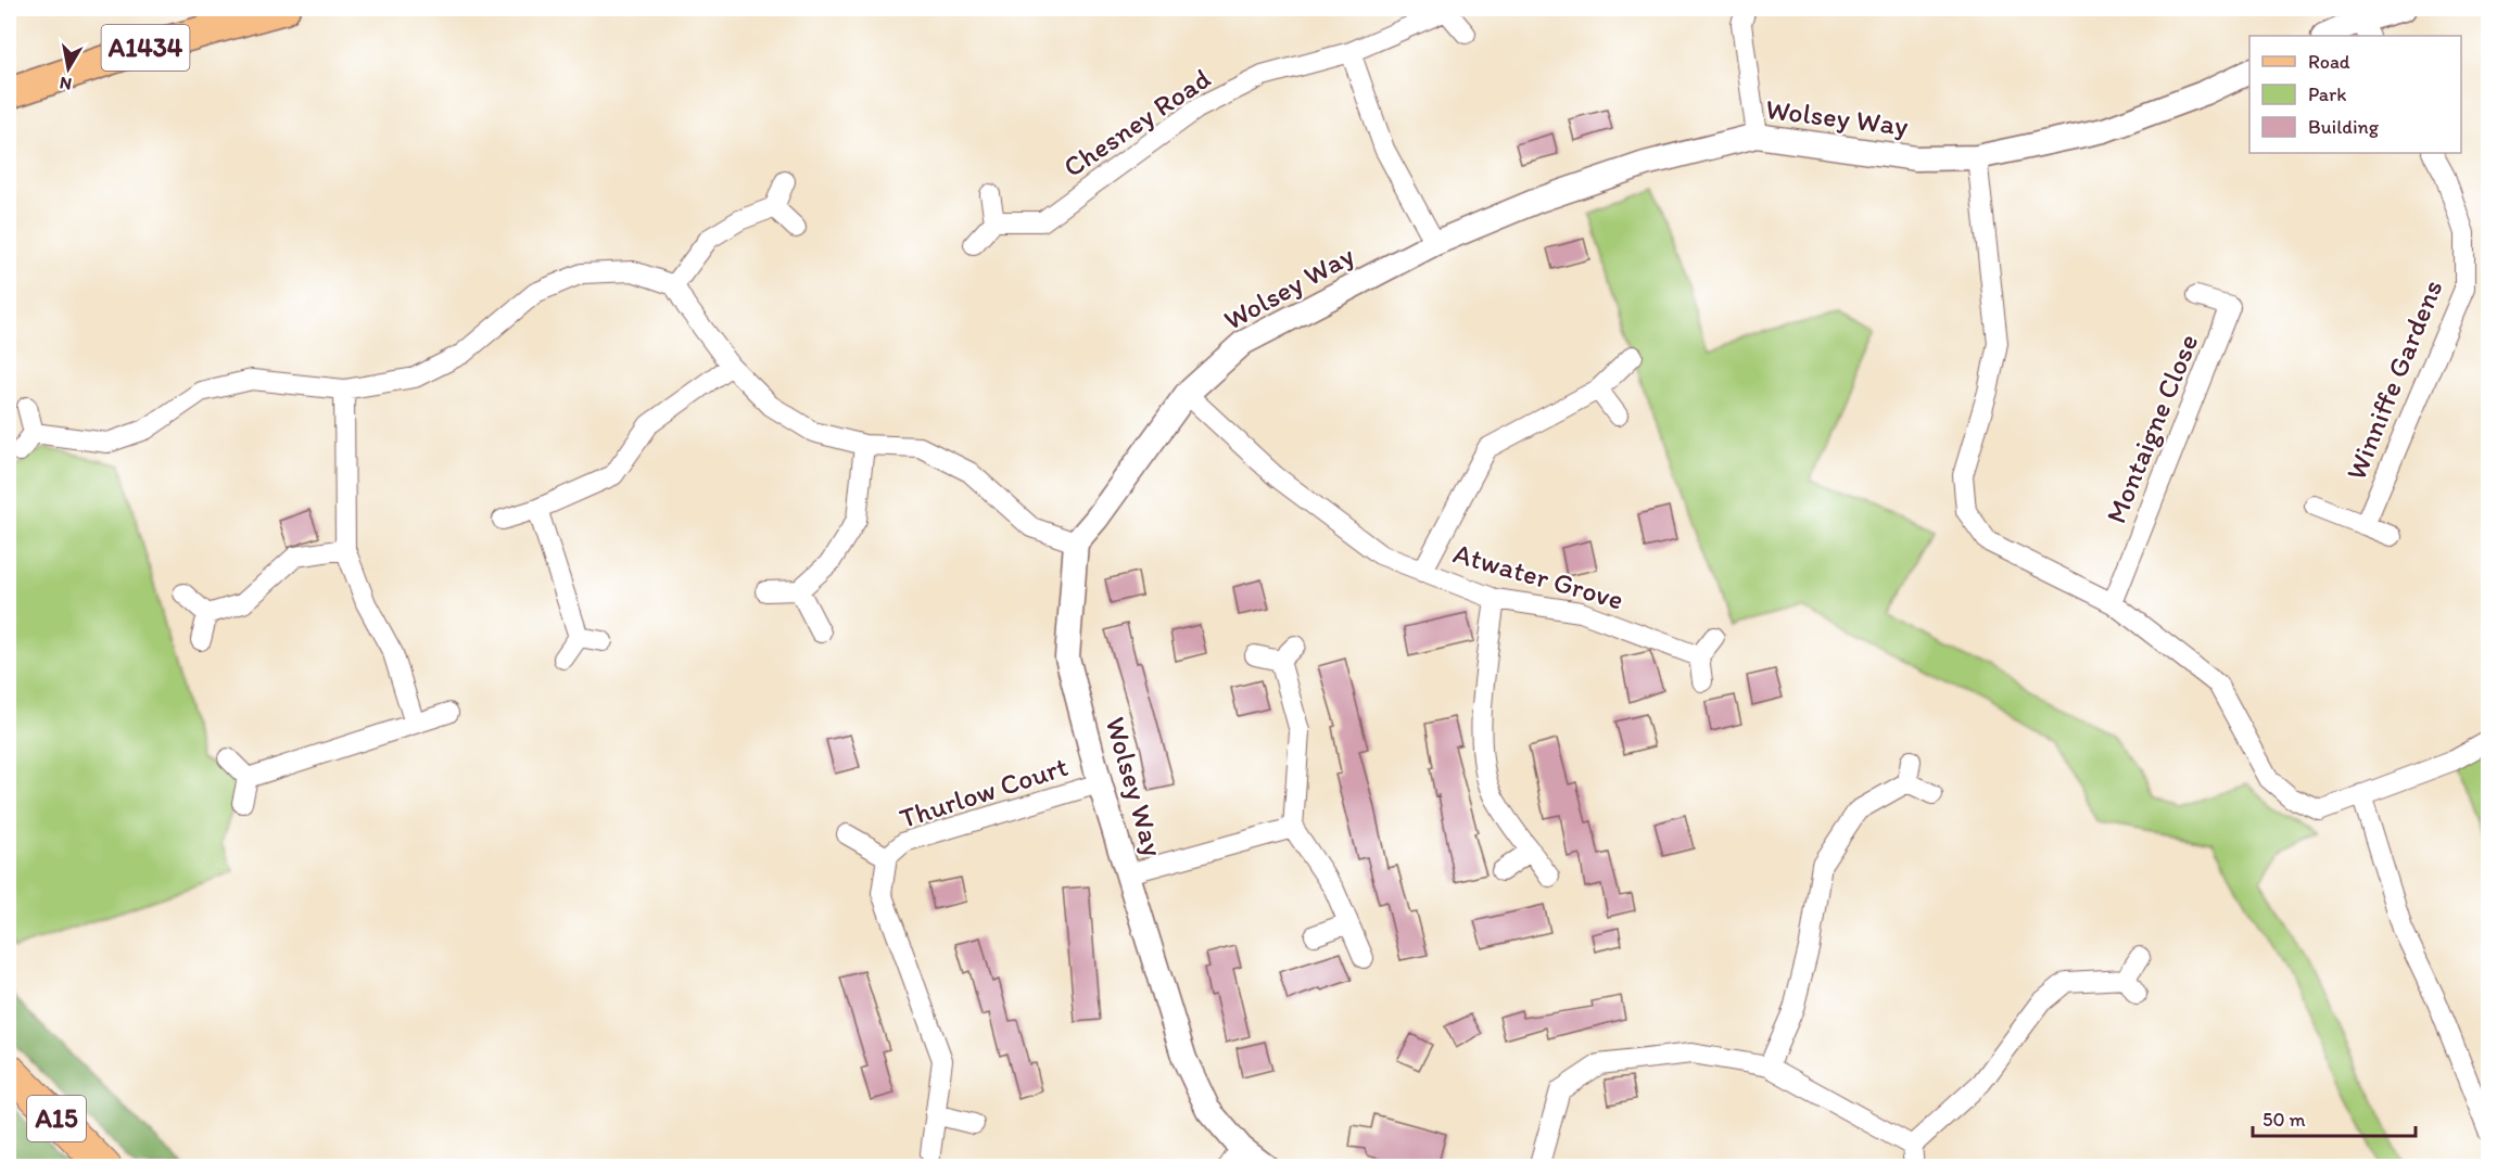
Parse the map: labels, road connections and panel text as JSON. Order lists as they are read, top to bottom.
{
  "streets": {
    "highway": ["A15"],
    "main road": ["A1434"],
    "street": [
      "Wolsey Way",
      "Chesney Road",
      "Winniffe Gardens",
      "Montaigne Close",
      "Atwater Grove",
      "Thurlow Court"
    ]
  },
  "crossings": [
    ["Wolsey Way", "Atwater Grove"],
    ["Wolsey Way", "Thurlow Court"]
  ],
  "legend": ["Road", "Park", "Building"],
  "scale_bar": "50 m",
  "north": "bottom"
}
